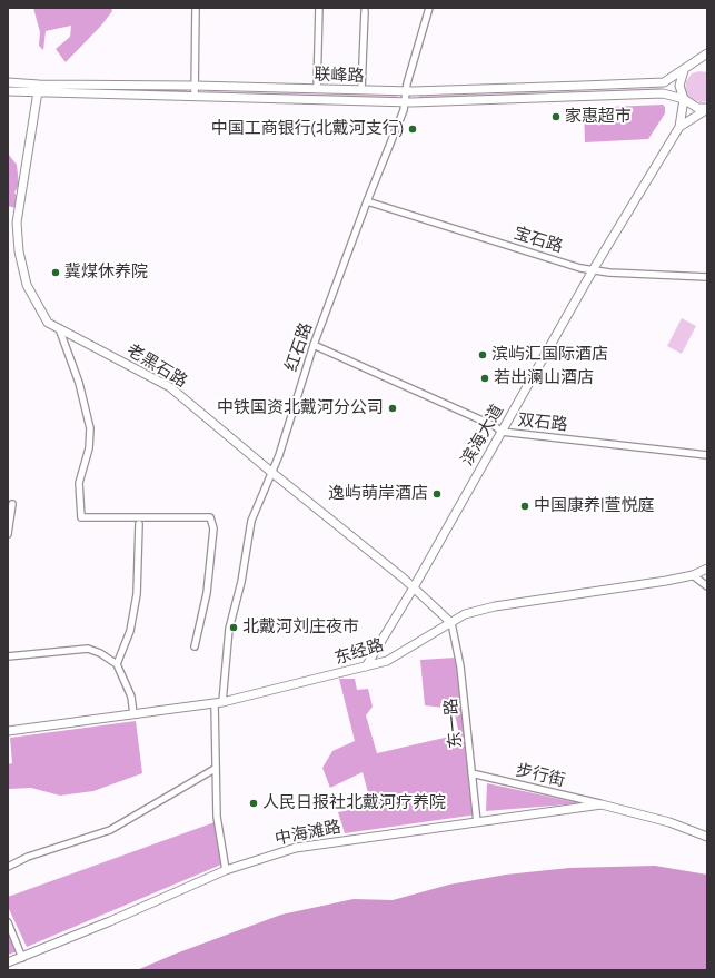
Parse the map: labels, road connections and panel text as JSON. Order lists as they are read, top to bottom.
{
  "streets": {
    "main road": [
      "联峰路",
      "老黑石路",
      "滨海大道",
      "东经路",
      "中海滩路"
    ],
    "street": [
      "宝石路",
      "红石路",
      "双石路",
      "东一路",
      "步行街"
    ]
  },
  "crossings": [
    ["联峰路", "红石路"],
    ["联峰路", "老黑石路"],
    ["宝石路", "红石路"],
    ["宝石路", "滨海大道"],
    ["红石路", "老黑石路"],
    ["红石路", "双石路"],
    ["红石路", "东经路"],
    ["红石路", "中海滩路"],
    ["老黑石路", "滨海大道"],
    ["老黑石路", "东经路"],
    ["老黑石路", "东一路"],
    ["双石路", "滨海大道"],
    ["滨海大道", "东经路"],
    ["东经路", "东一路"],
    ["东一路", "步行街"],
    ["东一路", "中海滩路"],
    ["步行街", "中海滩路"]
  ],
  "places": [
    "家惠超市",
    "中国工商银行(北戴河支行)",
    "冀煤休养院",
    "滨屿汇国际酒店",
    "若出澜山酒店",
    "中铁国资北戴河分公司",
    "逸屿萌岸酒店",
    "中国康养|萱悦庭",
    "北戴河刘庄夜市",
    "人民日报社北戴河疗养院"
  ]
}
